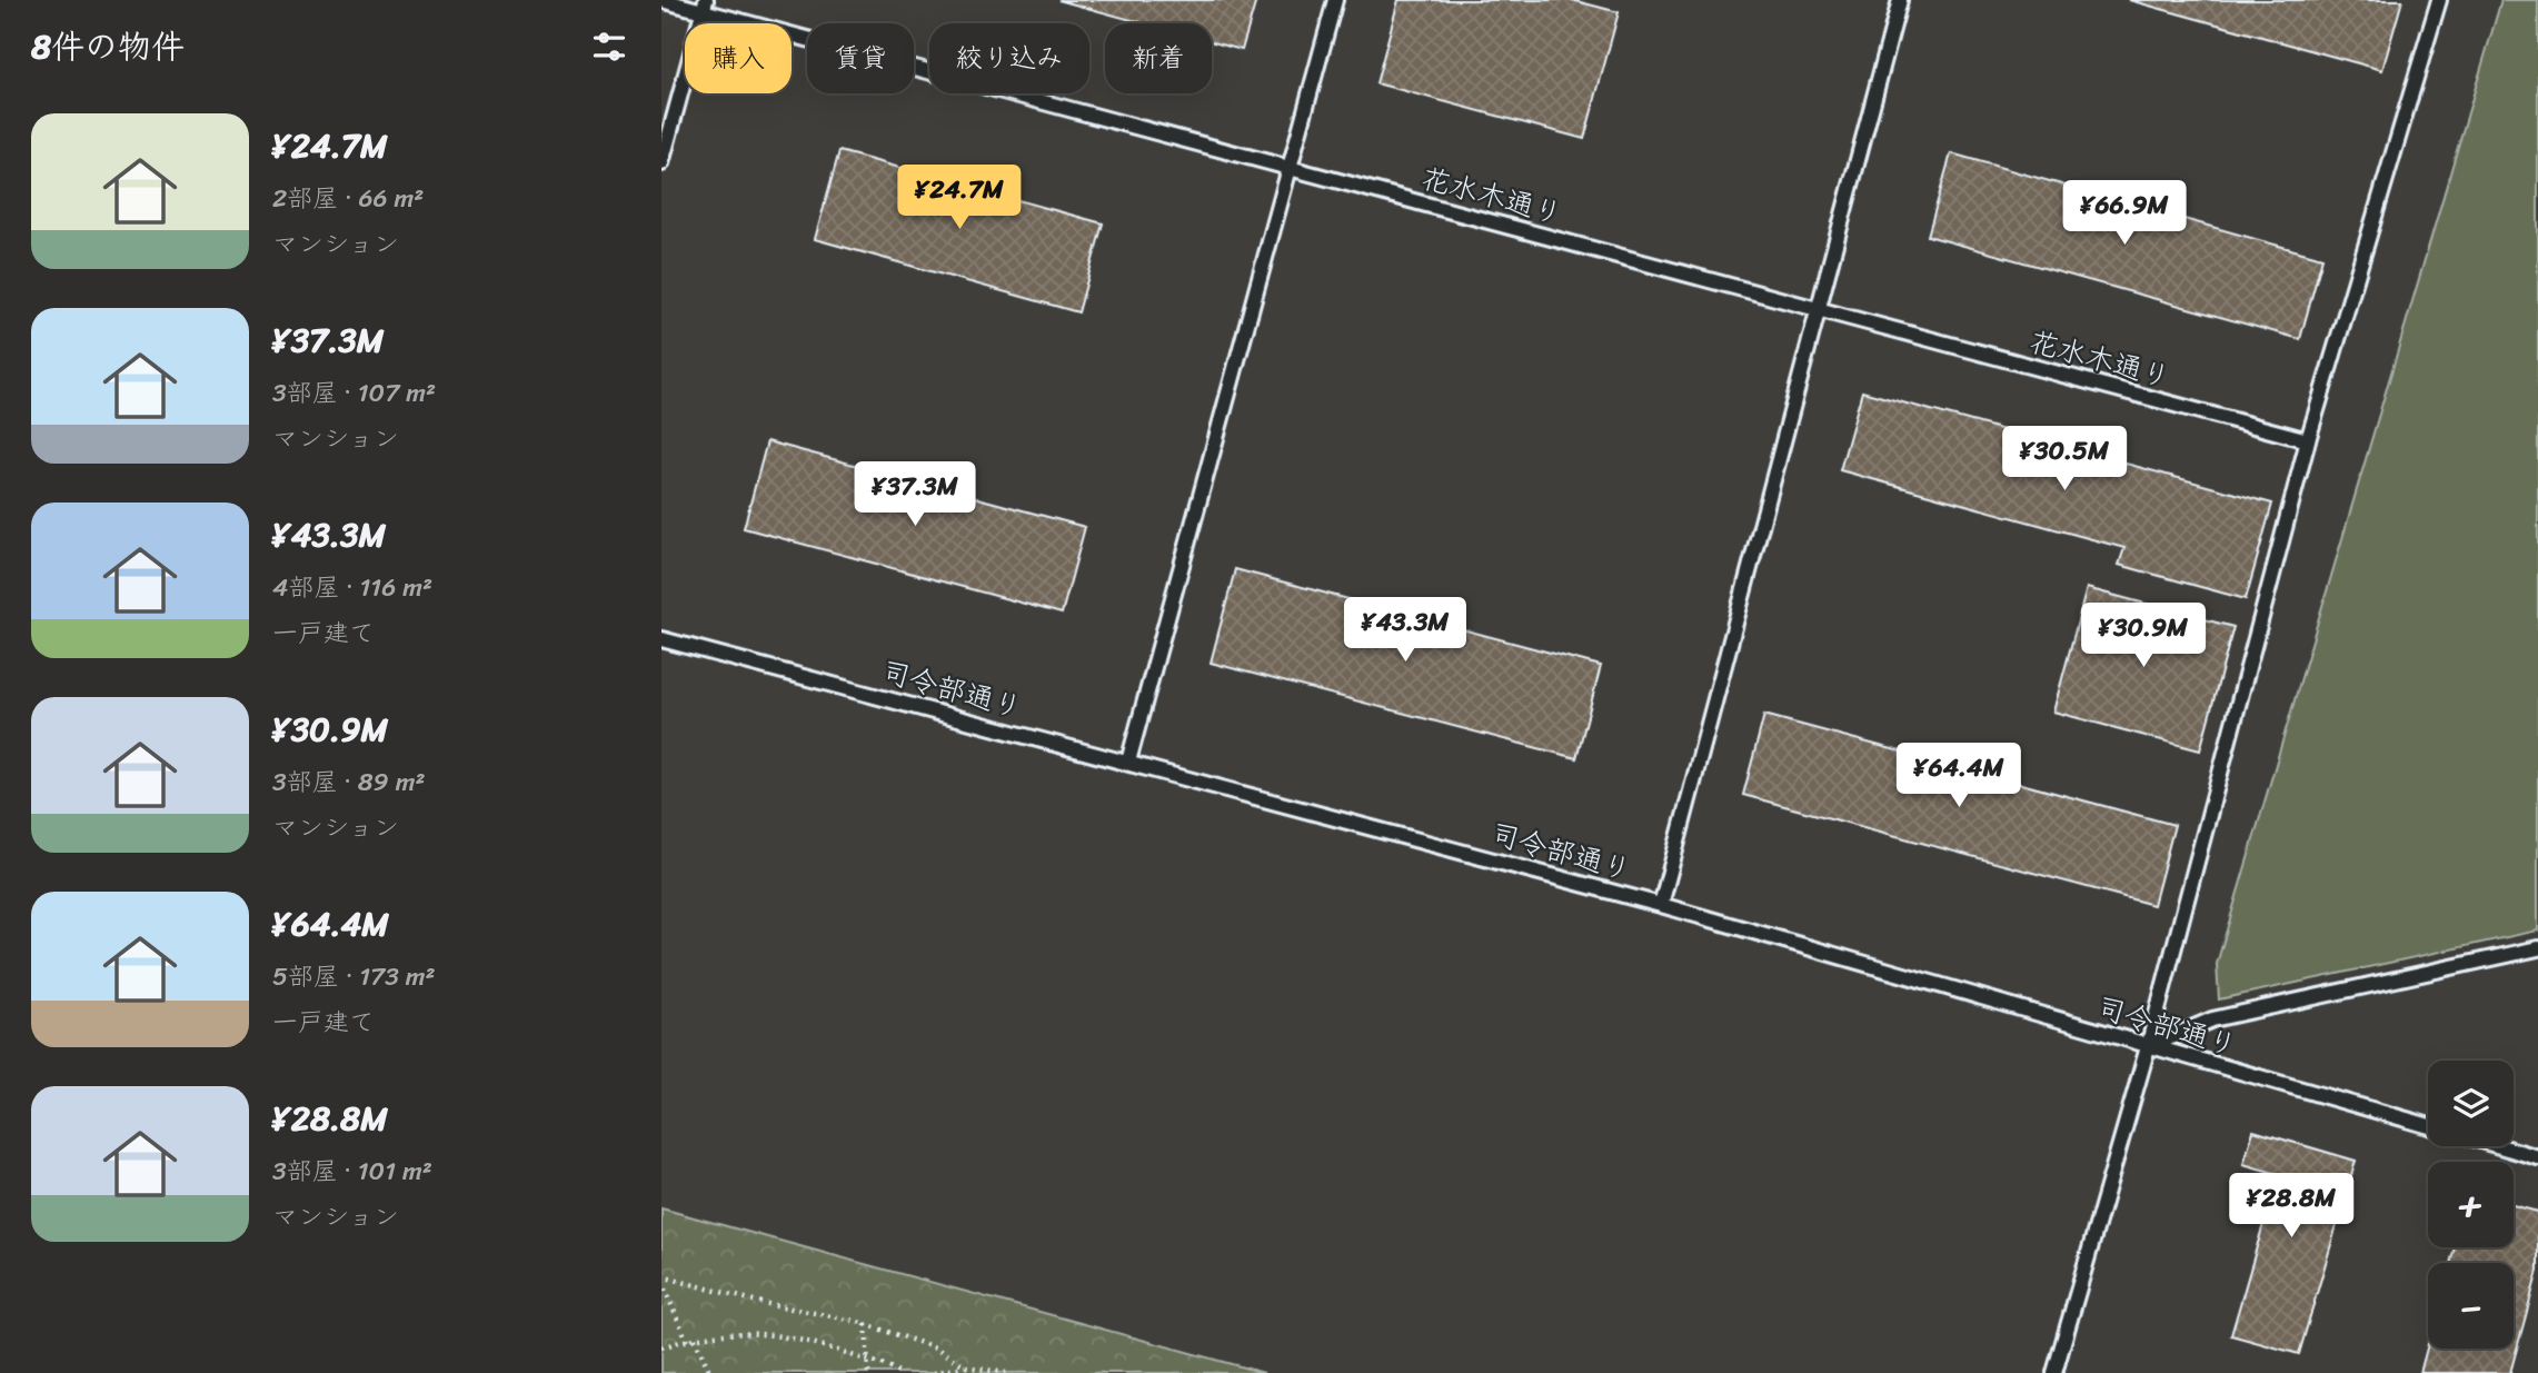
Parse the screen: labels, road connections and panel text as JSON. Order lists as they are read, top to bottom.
{
  "streets": {
    "lane": ["花水木通り", "司令部通り"]
  },
  "page": {
    "heading": "8件の物件",
    "chip": [
      "購入",
      "賃貸",
      "絞り込み",
      "新着"
    ],
    "list": [
      {
        "name": "¥24.7M",
        "note": "2部屋 · 66 m² · マンション"
      },
      {
        "name": "¥37.3M",
        "note": "3部屋 · 107 m² · マンション"
      },
      {
        "name": "¥43.3M",
        "note": "4部屋 · 116 m² · 一戸建て"
      },
      {
        "name": "¥30.9M",
        "note": "3部屋 · 89 m² · マンション"
      },
      {
        "name": "¥64.4M",
        "note": "5部屋 · 173 m² · 一戸建て"
      },
      {
        "name": "¥28.8M",
        "note": "3部屋 · 101 m² · マンション"
      }
    ],
    "price": [
      "¥24.7M",
      "¥66.9M",
      "¥30.5M",
      "¥37.3M",
      "¥43.3M",
      "¥30.9M",
      "¥64.4M",
      "¥28.8M"
    ],
    "map_buttons": ["+", "−"]
  }
}
